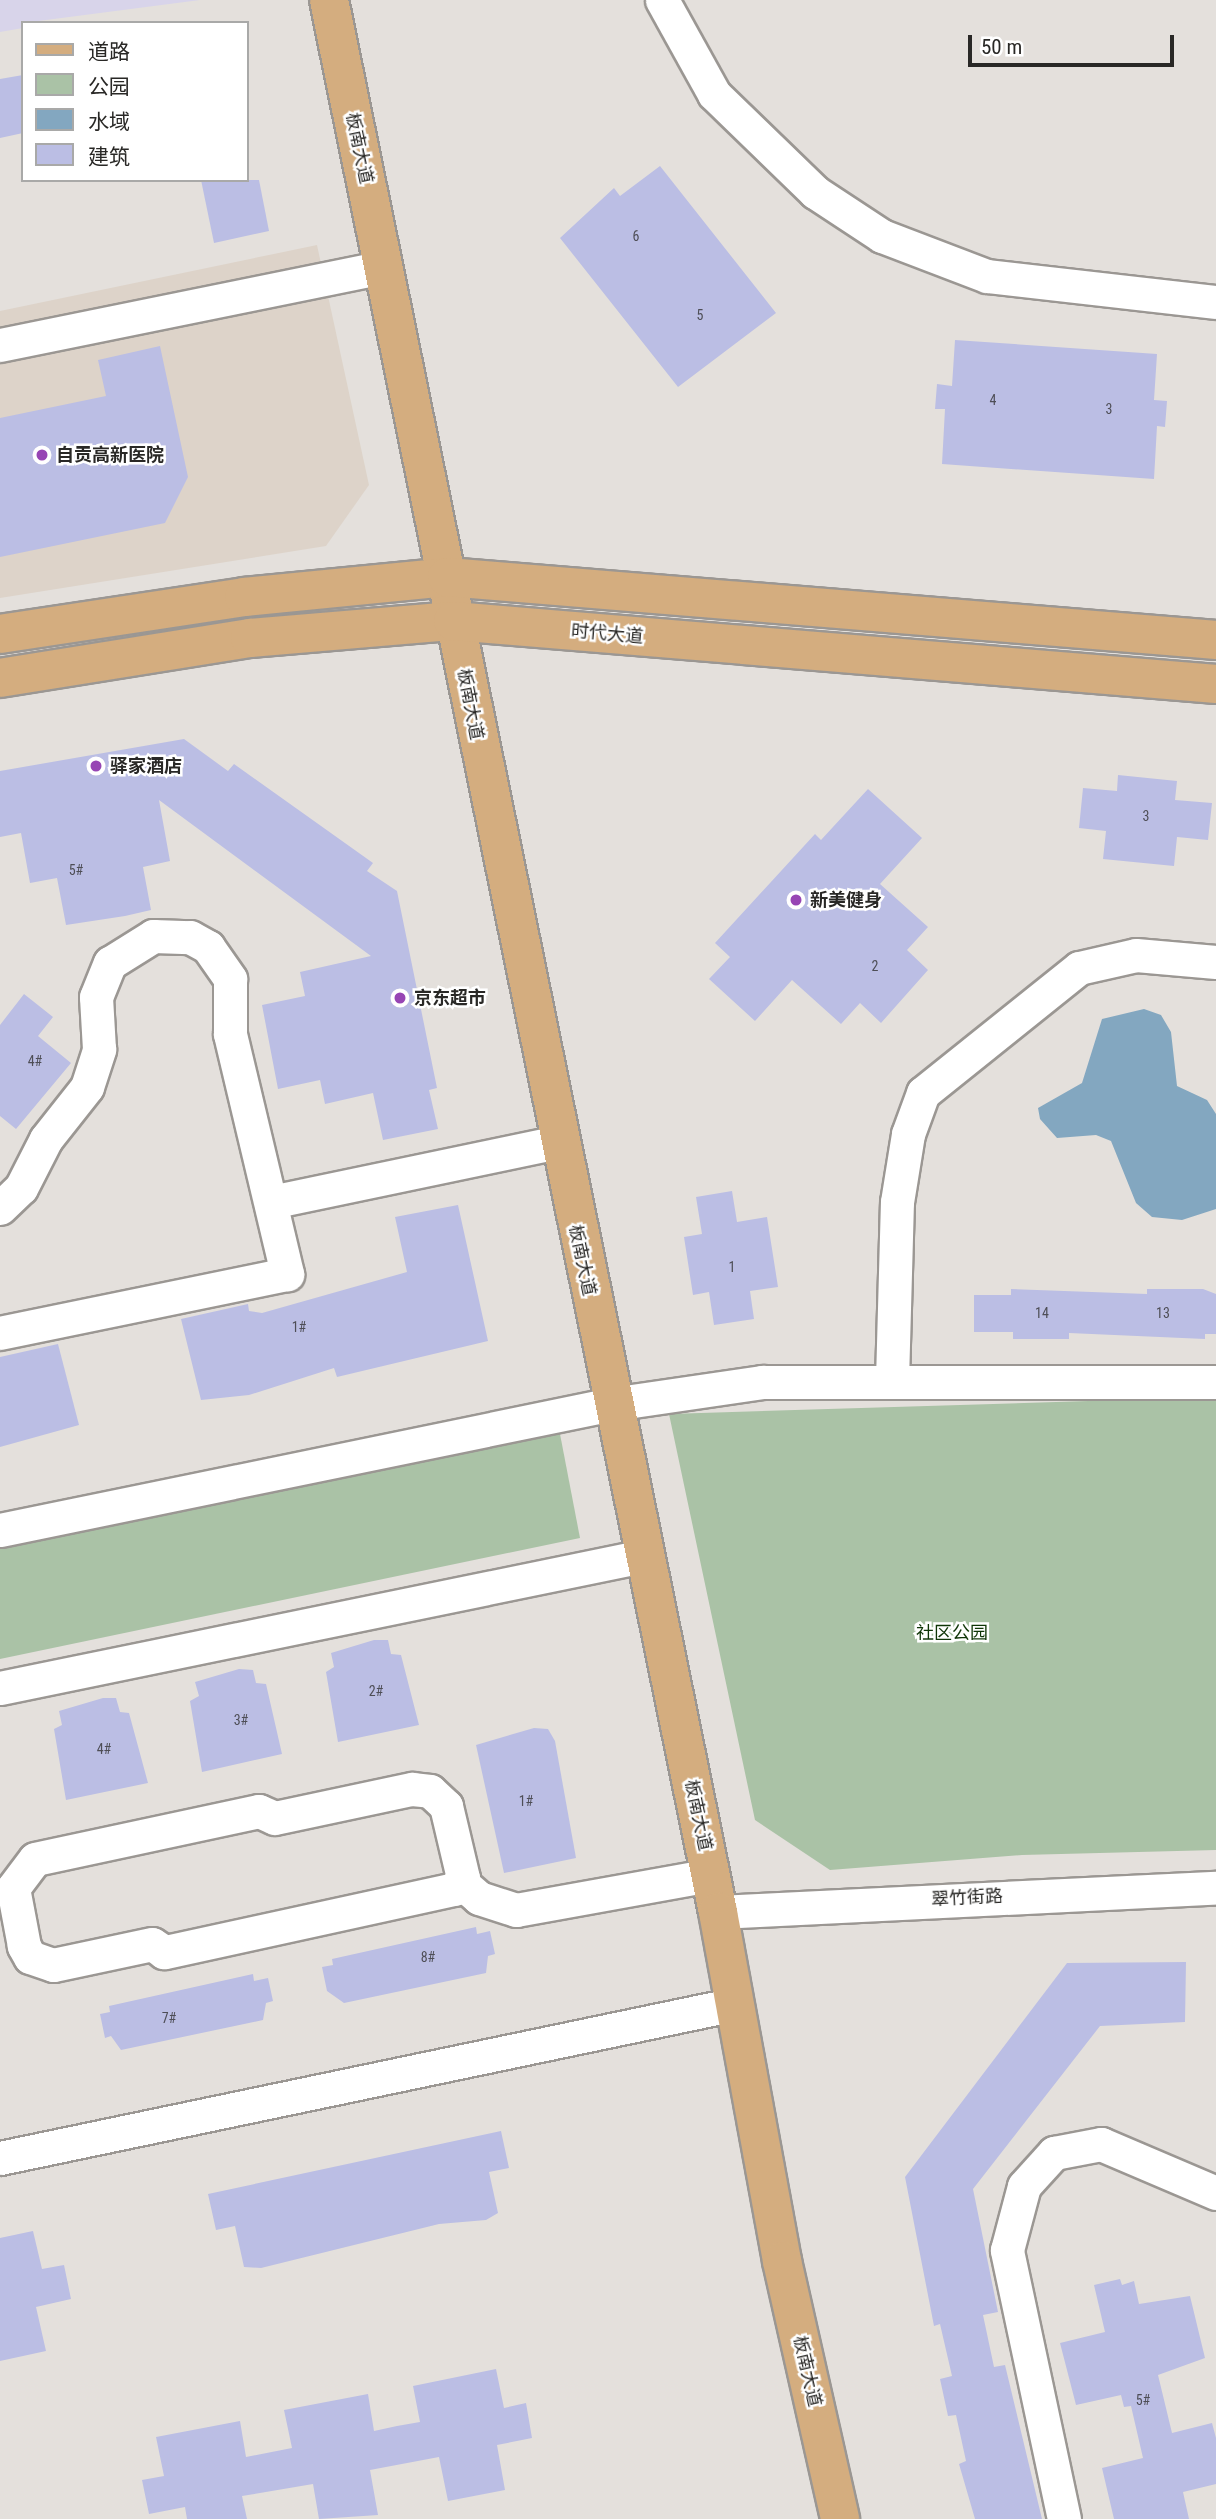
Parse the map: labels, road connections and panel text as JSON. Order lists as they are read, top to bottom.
{
  "streets": {
    "main road": ["板南大道", "时代大道"],
    "street": ["翠竹街路"]
  },
  "crossings": [
    ["板南大道", "时代大道"],
    ["板南大道", "翠竹街路"]
  ],
  "parks": ["社区公园"],
  "places": [
    "自贡高新医院",
    "驿家酒店",
    "新美健身",
    "京东超市"
  ],
  "house_numbers": [
    "6",
    "5",
    "4",
    "3",
    "3",
    "5#",
    "2",
    "4#",
    "1",
    "14",
    "13",
    "1#",
    "2#",
    "3#",
    "4#",
    "1#",
    "8#",
    "7#",
    "5#"
  ],
  "legend": [
    "道路",
    "公园",
    "水域",
    "建筑"
  ],
  "scale_bar": "50 m"
}
